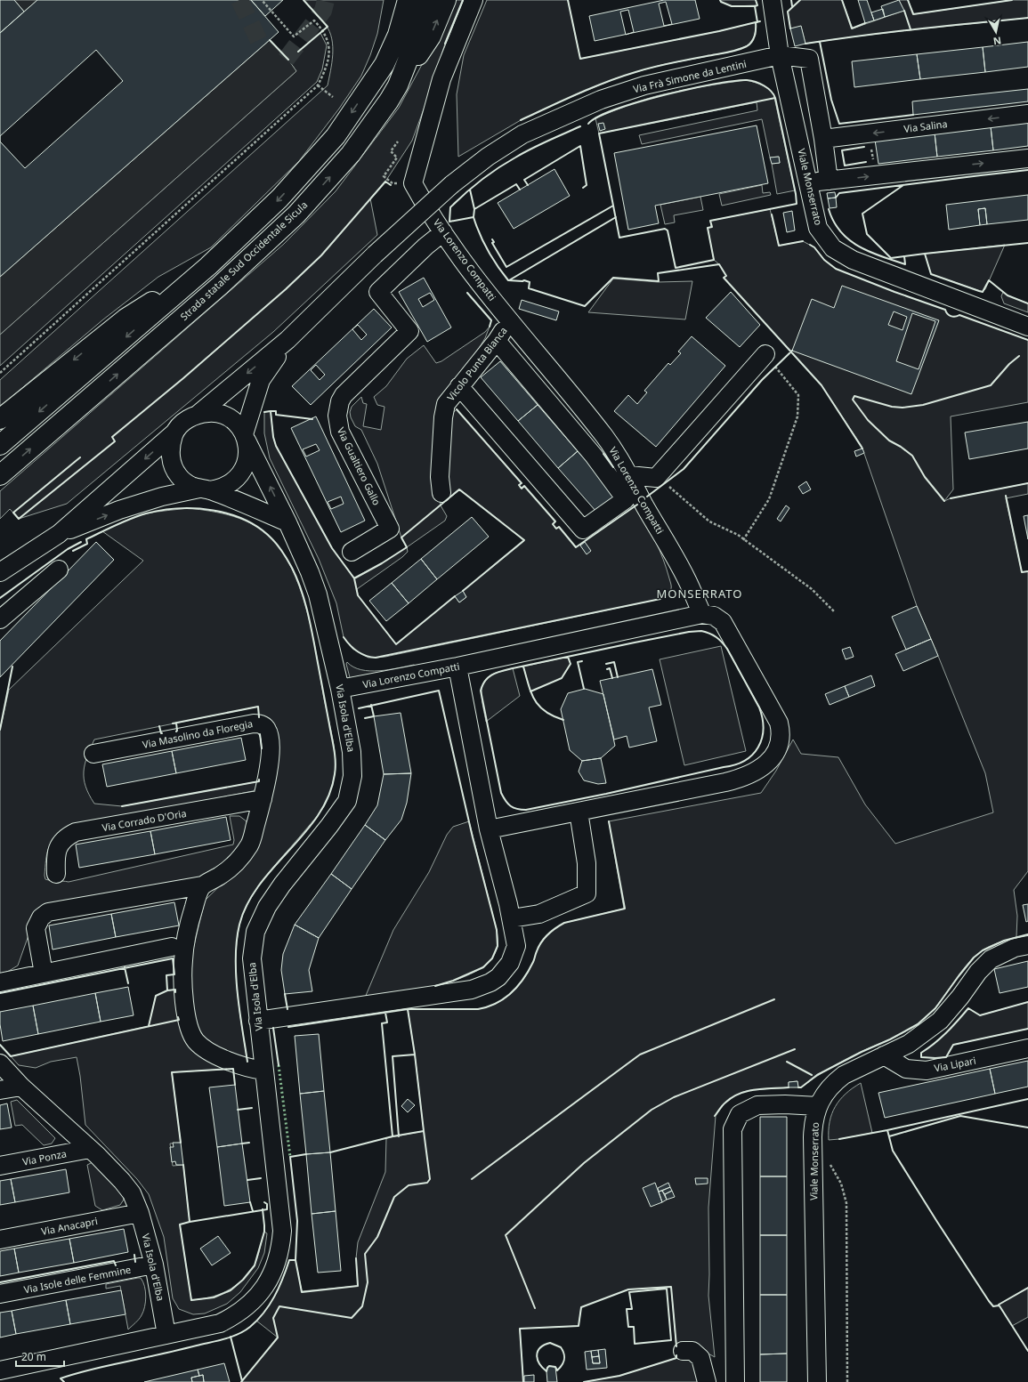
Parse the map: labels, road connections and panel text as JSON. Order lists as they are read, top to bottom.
{
  "streets": {
    "main road": ["Strada statale Sud Occidentale Sicula"],
    "street": [
      "Via Frà Simone da Lentini",
      "Via Salina",
      "Viale Monserrato",
      "Via Lorenzo Compatti",
      "Vicolo Punta Bianca",
      "Via Gualtiero Gallo",
      "Via Isola d'Elba",
      "Via Masolino da Floregia",
      "Via Corrado D'Oria",
      "Via Lipari",
      "Via Ponza",
      "Via Anacapri",
      "Via Isole delle Femmine"
    ]
  },
  "crossings": [
    ["Via Frà Simone da Lentini", "Viale Monserrato"],
    ["Viale Monserrato", "Via Lipari"],
    ["Via Lorenzo Compatti", "Vicolo Punta Bianca"],
    ["Via Lorenzo Compatti", "Via Gualtiero Gallo"],
    ["Via Lorenzo Compatti", "Via Isola d'Elba"],
    ["Via Isola d'Elba", "Via Ponza"],
    ["Via Isola d'Elba", "Via Anacapri"],
    ["Via Isola d'Elba", "Via Isole delle Femmine"],
    ["Via Masolino da Floregia", "Via Corrado D'Oria"]
  ],
  "districts": ["MONSERRATO"],
  "scale_bar": "20 m",
  "north": "bottom"
}
